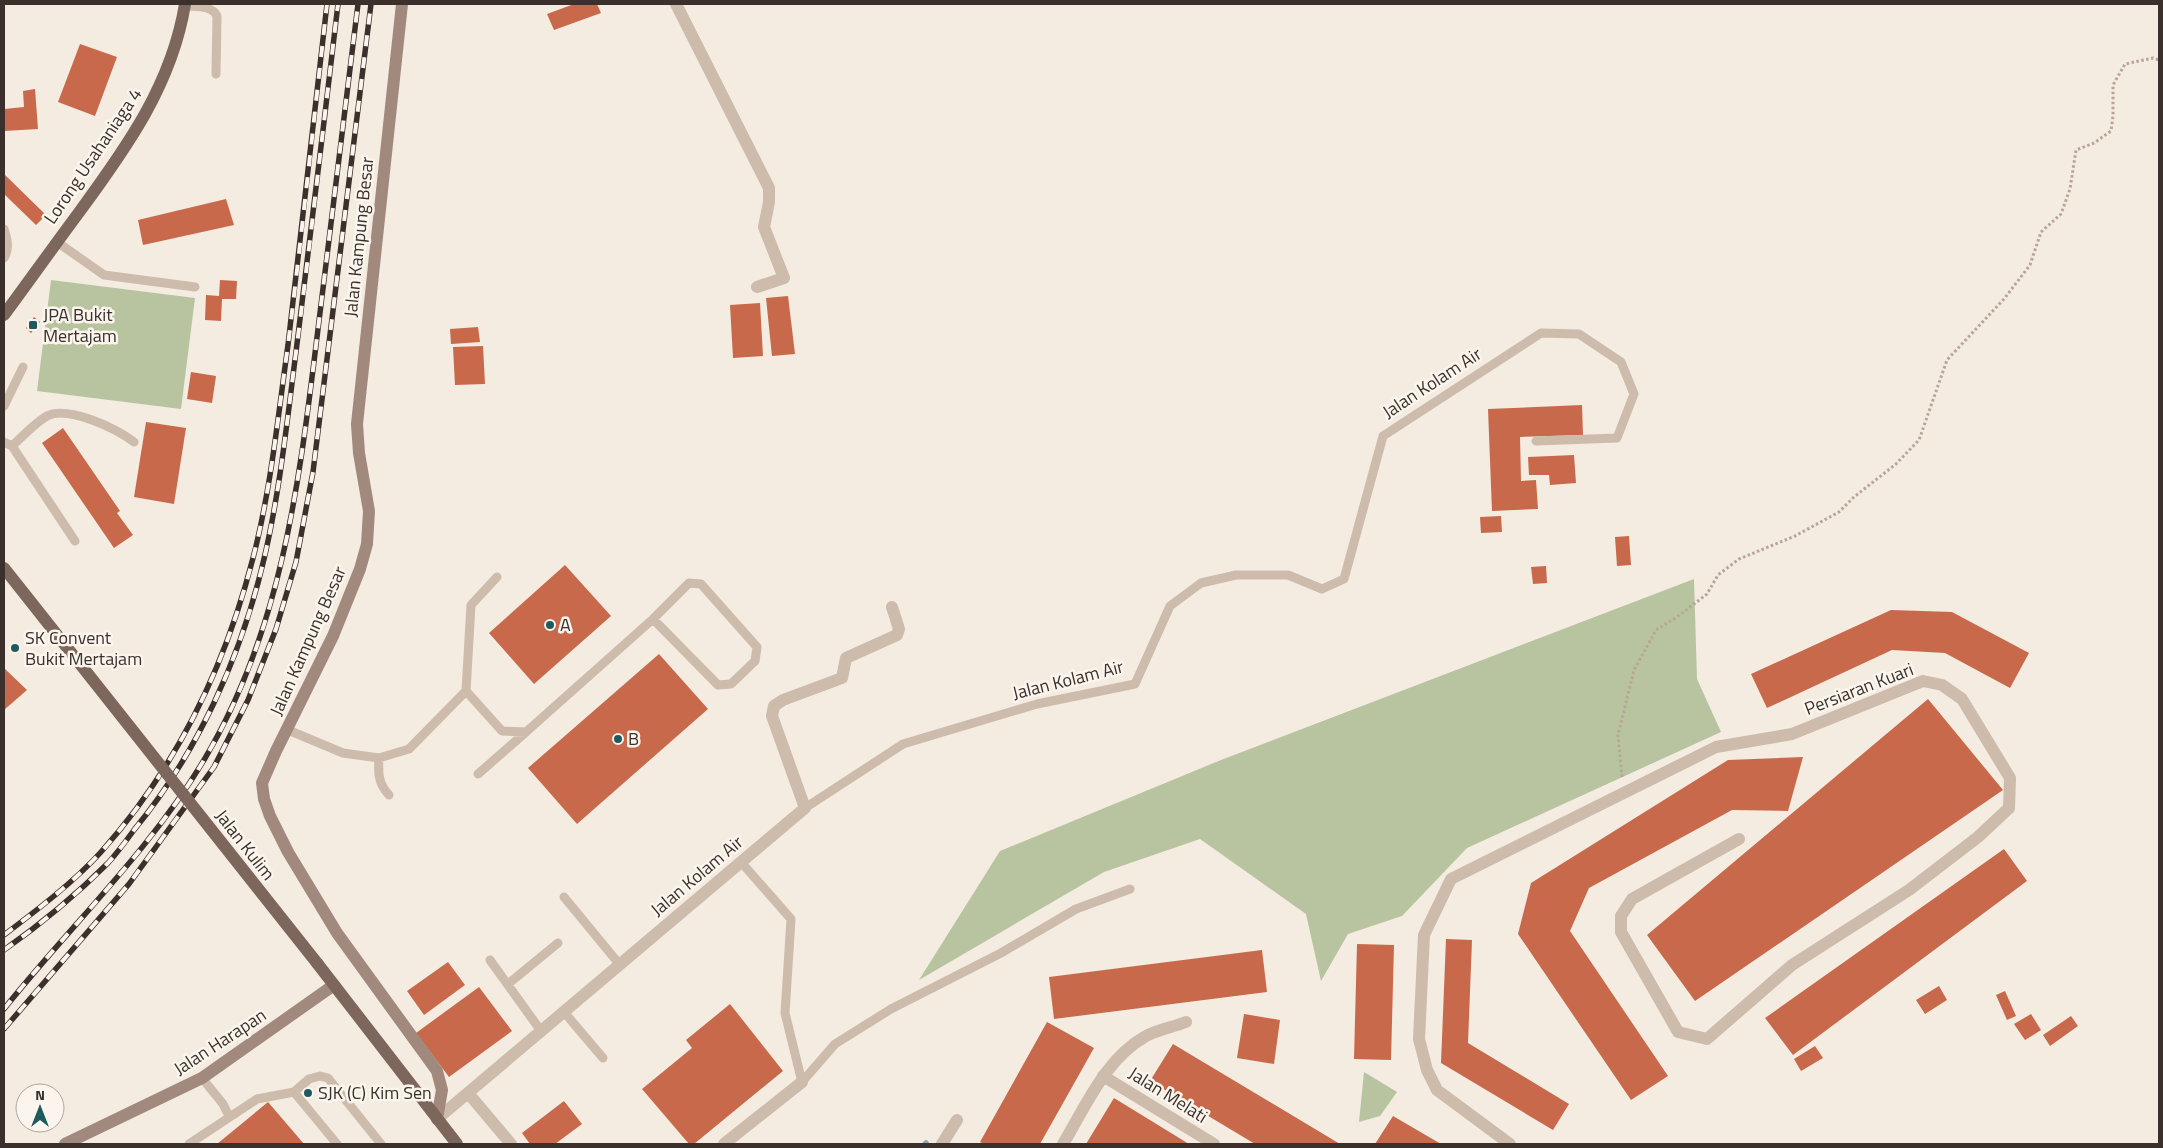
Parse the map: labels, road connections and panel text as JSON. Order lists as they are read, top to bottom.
{
  "streets": {
    "main road": ["Lorong Usahaniaga 4", "Jalan Kulim"],
    "street": [
      "Jalan Kampung Besar",
      "Jalan Kolam Air",
      "Persiaran Kuari",
      "Jalan Harapan",
      "Jalan Melati"
    ]
  },
  "crossings": [
    ["Jalan Kampung Besar", "Jalan Kolam Air"],
    ["Jalan Kampung Besar", "Jalan Kulim"],
    ["Jalan Kolam Air", "Jalan Kulim"],
    ["Jalan Kulim", "Jalan Harapan"]
  ],
  "places": {
    "transit": ["JPA Bukit Mertajam"],
    "other": [
      "A",
      "SK Convent Bukit Mertajam",
      "B",
      "SJK (C) Kim Sen"
    ]
  },
  "north": "top"
}
